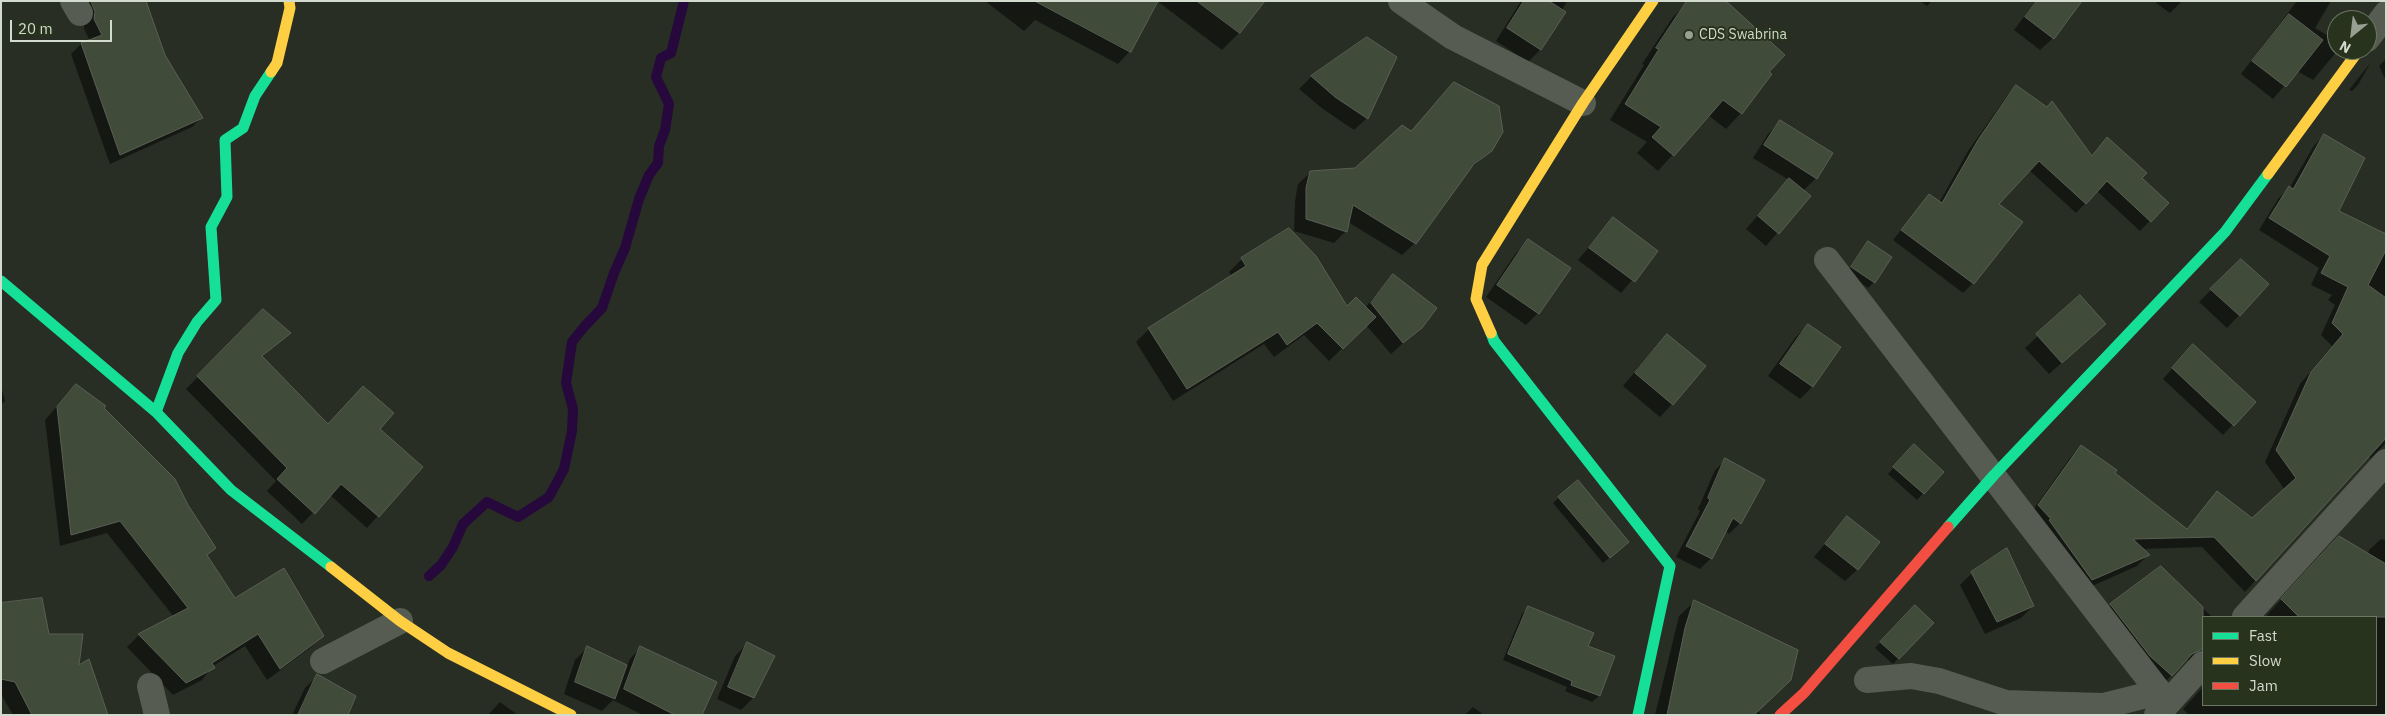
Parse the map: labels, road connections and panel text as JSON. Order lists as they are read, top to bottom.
{
  "places": ["CDS Swabrina"],
  "legend": ["Fast", "Slow", "Jam"],
  "scale_bar": "20 m",
  "north": "bottom left"
}
